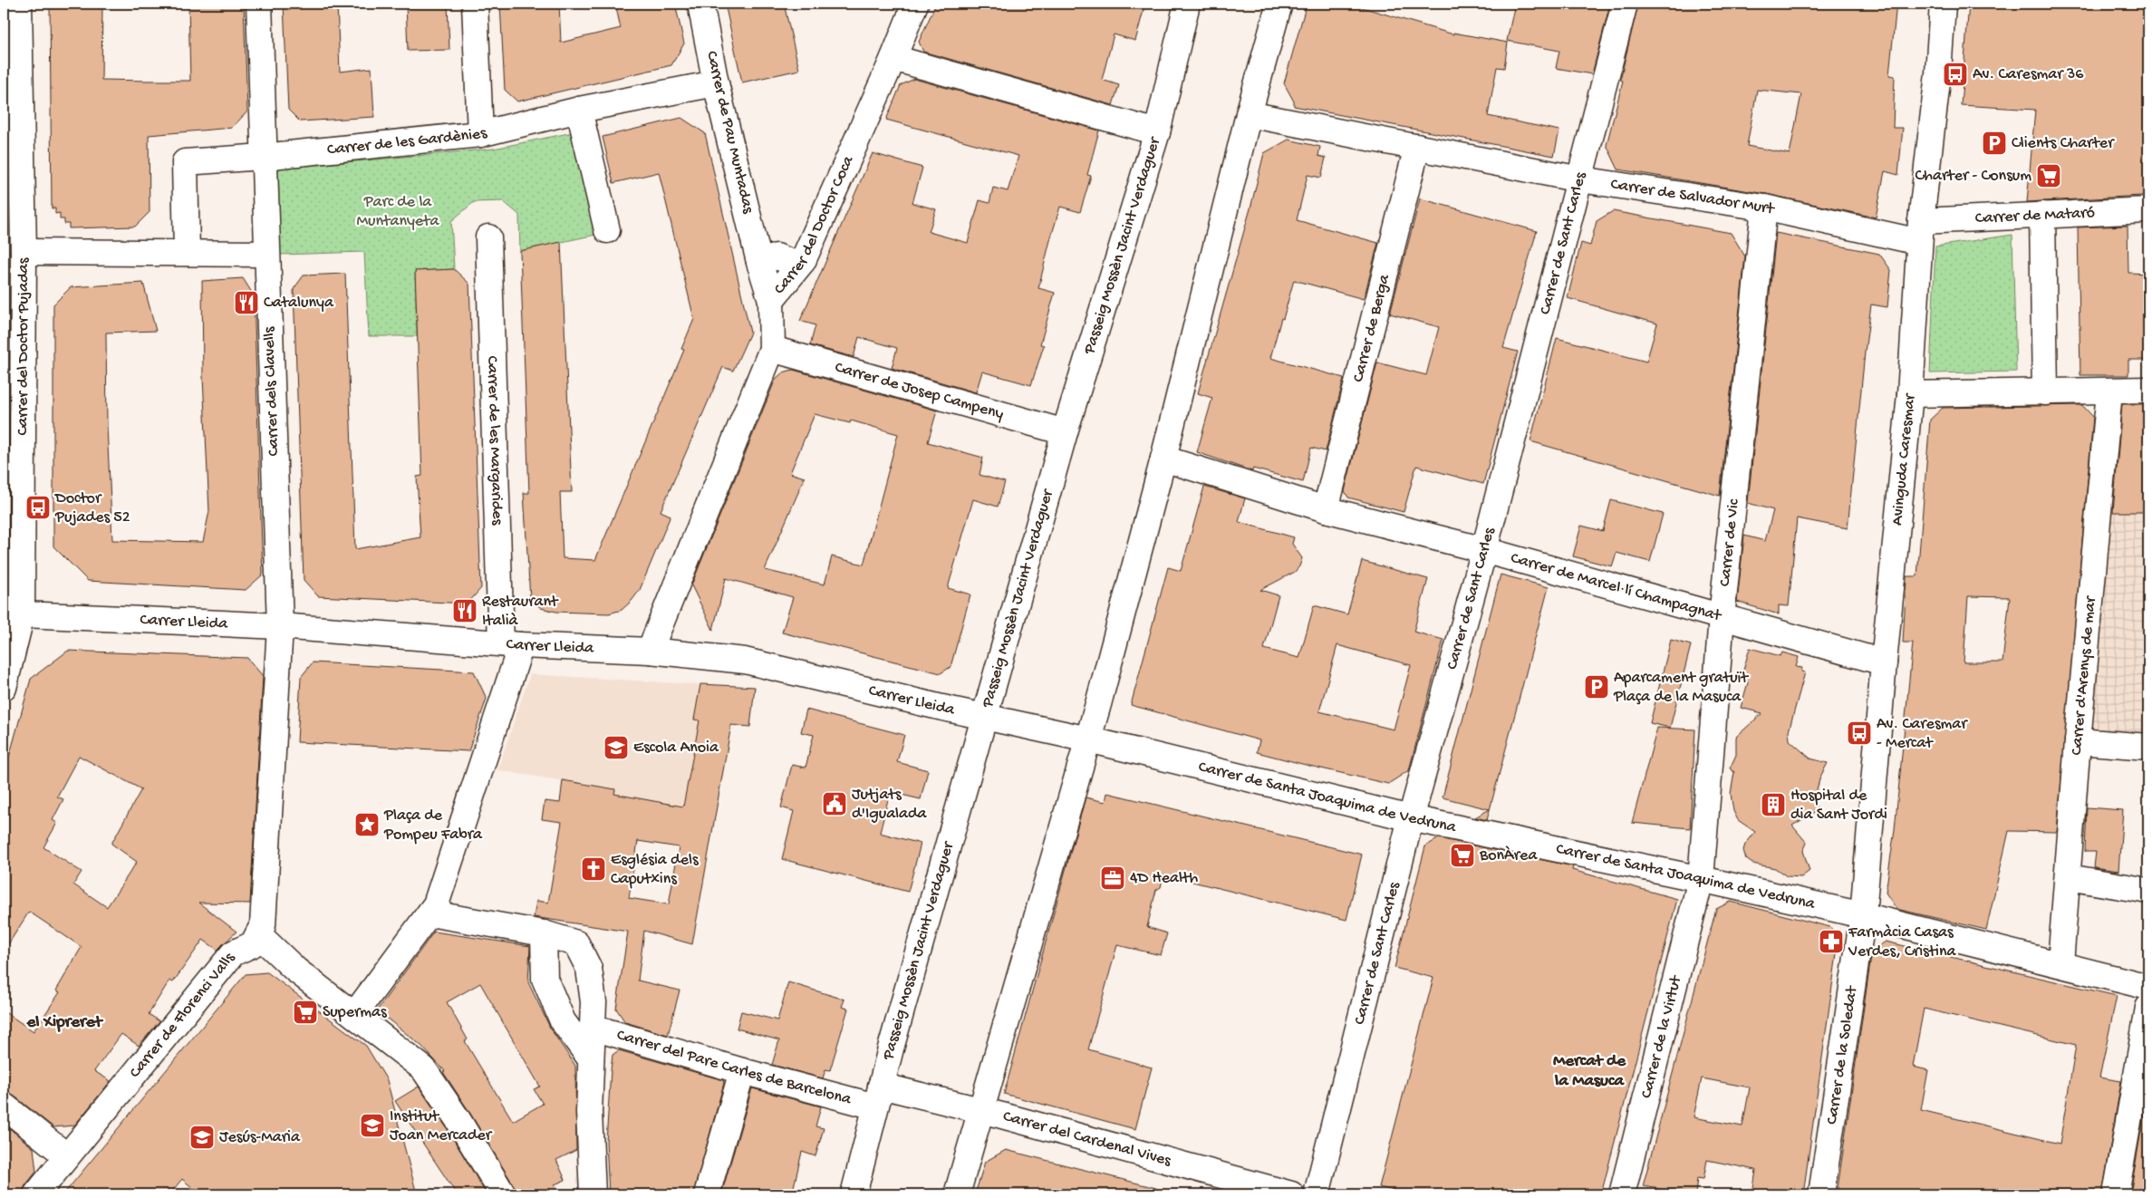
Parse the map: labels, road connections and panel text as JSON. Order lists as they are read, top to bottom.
{
  "streets": {
    "street": [
      "Carrer de Pau Muntadas",
      "Carrer de les Gardènies",
      "Carrer de Salvador Murt",
      "Carrer de Mataró",
      "Carrer del Doctor Coca",
      "Carrer de Sant Carles",
      "Passeig Mossèn Jacint Verdaguer",
      "Carrer de Berga",
      "Carrer del Doctor Pujadas",
      "Carrer de Josep Campeny",
      "Carrer dels Clavells",
      "Carrer de les Margarides",
      "Avinguda Caresmar",
      "Carrer de Vic",
      "Carrer de Marcel·lí Champagnat",
      "Carrer Lleida",
      "Carrer d'Arenys de mar",
      "Carrer de Santa Joaquima de Vedruna",
      "Carrer de Florenci Valls",
      "Carrer de la Virtut",
      "Carrer de la Soledat",
      "Carrer del Pare Carles de Barcelona",
      "Carrer del Cardenal Vives"
    ]
  },
  "crossings": [
    ["Carrer de Pau Muntadas", "Carrer de les Gardènies"],
    ["Carrer de Pau Muntadas", "Carrer del Doctor Coca"],
    ["Carrer de les Gardènies", "Carrer dels Clavells"],
    ["Carrer de Salvador Murt", "Carrer de Mataró"],
    ["Carrer de Salvador Murt", "Carrer de Sant Carles"],
    ["Carrer de Salvador Murt", "Carrer de Berga"],
    ["Carrer de Salvador Murt", "Avinguda Caresmar"],
    ["Carrer de Salvador Murt", "Carrer de Vic"],
    ["Carrer de Mataró", "Avinguda Caresmar"],
    ["Carrer del Doctor Coca", "Carrer de Josep Campeny"],
    ["Carrer del Doctor Coca", "Carrer Lleida"],
    ["Carrer de Sant Carles", "Carrer de Marcel·lí Champagnat"],
    ["Carrer de Sant Carles", "Carrer de Santa Joaquima de Vedruna"],
    ["Passeig Mossèn Jacint Verdaguer", "Carrer de Josep Campeny"],
    ["Passeig Mossèn Jacint Verdaguer", "Carrer Lleida"],
    ["Passeig Mossèn Jacint Verdaguer", "Carrer del Pare Carles de Barcelona"],
    ["Passeig Mossèn Jacint Verdaguer", "Carrer del Cardenal Vives"],
    ["Carrer de Berga", "Carrer de Marcel·lí Champagnat"],
    ["Carrer del Doctor Pujadas", "Carrer Lleida"],
    ["Carrer dels Clavells", "Carrer Lleida"],
    ["Carrer de les Margarides", "Carrer Lleida"],
    ["Avinguda Caresmar", "Carrer de Marcel·lí Champagnat"],
    ["Avinguda Caresmar", "Carrer de Santa Joaquima de Vedruna"],
    ["Avinguda Caresmar", "Carrer de la Soledat"],
    ["Carrer de Vic", "Carrer de Marcel·lí Champagnat"],
    ["Carrer de Vic", "Carrer de Santa Joaquima de Vedruna"],
    ["Carrer de Vic", "Carrer de la Virtut"],
    ["Carrer Lleida", "Carrer de Santa Joaquima de Vedruna"],
    ["Carrer d'Arenys de mar", "Carrer de Santa Joaquima de Vedruna"],
    ["Carrer de Santa Joaquima de Vedruna", "Carrer de la Virtut"],
    ["Carrer de Santa Joaquima de Vedruna", "Carrer de la Soledat"],
    ["Carrer del Pare Carles de Barcelona", "Carrer del Cardenal Vives"]
  ],
  "districts": ["el Xipreret", "Mercat de la Masuca"],
  "parks": ["Parc de la Muntanyeta"],
  "places": {
    "bus stop": ["Av. Caresmar 36", "Doctor Pujades 52", "Av. Caresmar - Mercat"],
    "parking": ["Clients Charter", "Aparcament gratuït Plaça de la Masuca"],
    "supermarket": ["Charter - Consum", "BonÀrea", "Supermas"],
    "restaurant": ["Catalunya", "Restaurant Italià"],
    "school or university": ["Escola Anoia", "Institut Joan Mercader", "Jesús-Maria"],
    "public building": ["Jutjats d'Igualada"],
    "building": ["Hospital de dia Sant Jordi"],
    "place": ["Plaça de Pompeu Fabra"],
    "church": ["Església dels Caputxins"],
    "office": ["4D Health"],
    "pharmacy": ["Farmàcia Casas Verdes, Cristina"]
  }
}
